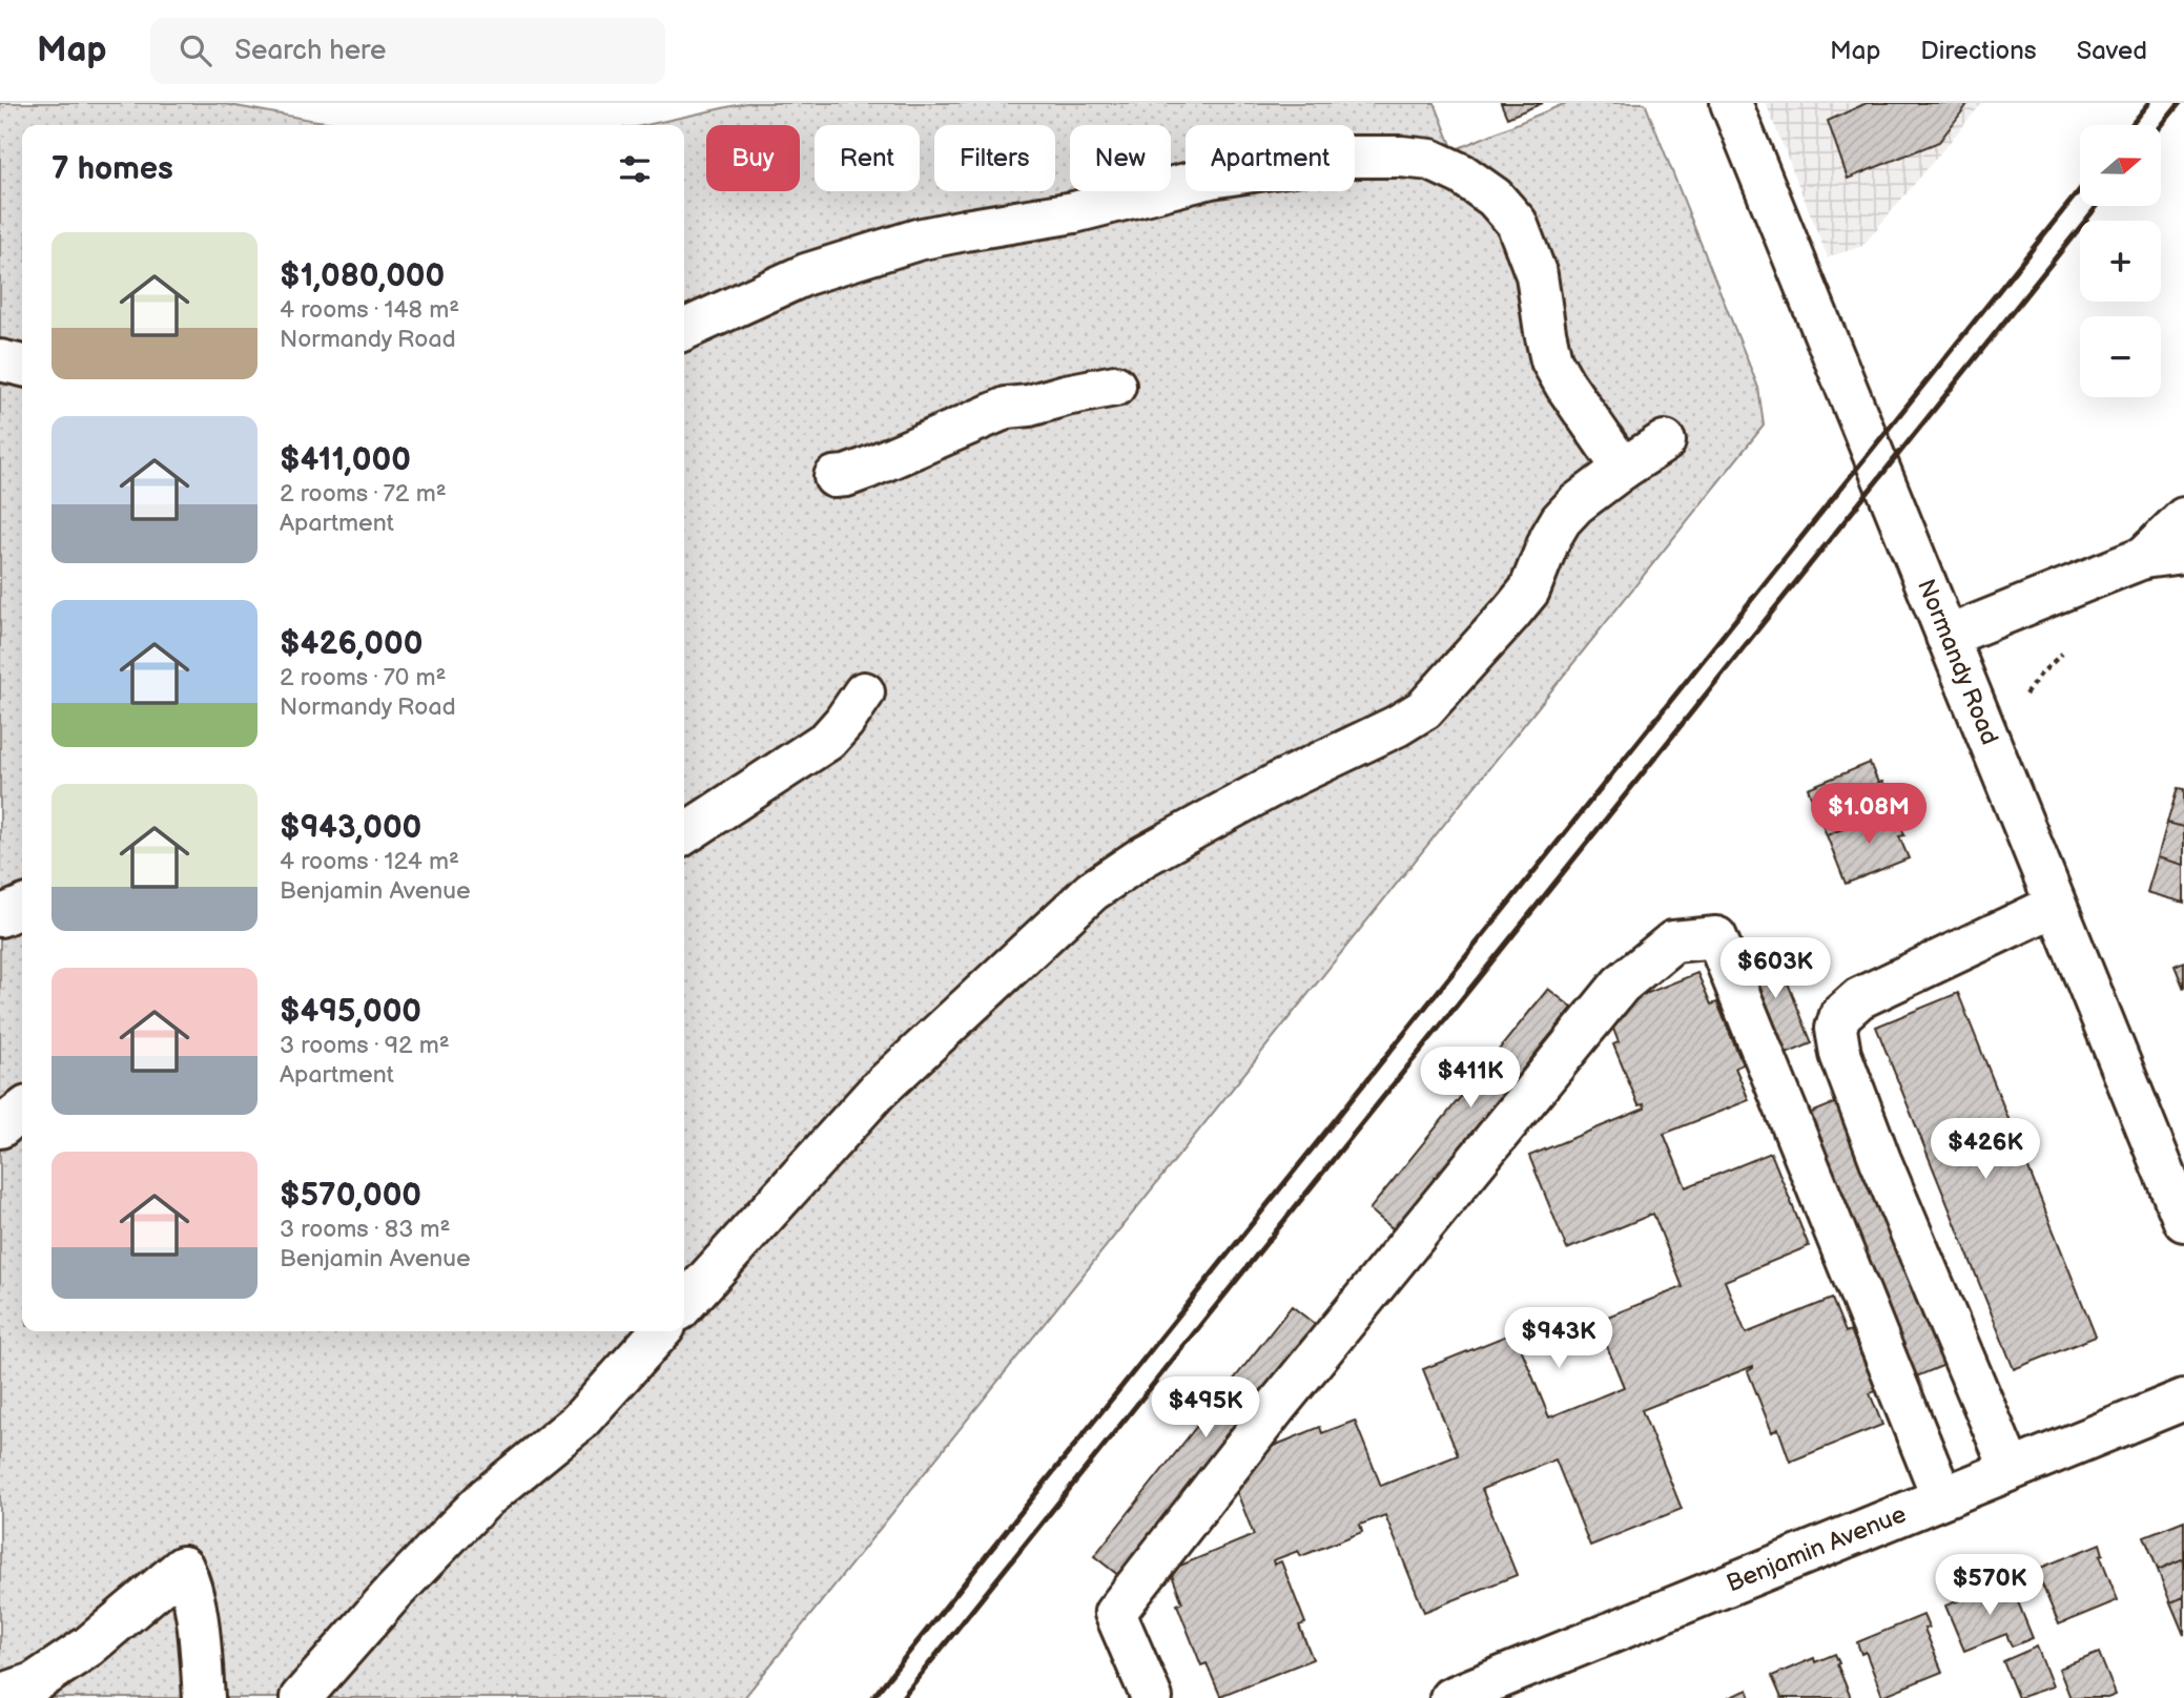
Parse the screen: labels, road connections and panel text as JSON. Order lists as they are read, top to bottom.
{
  "streets": {
    "street": ["Normandy Road", "Benjamin Avenue"]
  },
  "north": "right",
  "page": {
    "header": "Map",
    "search": "Search here",
    "nav": ["Map", "Directions", "Saved"],
    "map_buttons": ["+", "−"],
    "chip": [
      "Buy",
      "Rent",
      "Filters",
      "New",
      "Apartment"
    ],
    "heading": "7 homes",
    "list": [
      {
        "name": "$1,080,000",
        "note": "4 rooms · 148 m² · Normandy Road"
      },
      {
        "name": "$411,000",
        "note": "2 rooms · 72 m² · Apartment"
      },
      {
        "name": "$426,000",
        "note": "2 rooms · 70 m² · Normandy Road"
      },
      {
        "name": "$943,000",
        "note": "4 rooms · 124 m² · Benjamin Avenue"
      },
      {
        "name": "$495,000",
        "note": "3 rooms · 92 m² · Apartment"
      },
      {
        "name": "$570,000",
        "note": "3 rooms · 83 m² · Benjamin Avenue"
      }
    ],
    "price": [
      "$1.08M",
      "$603K",
      "$411K",
      "$426K",
      "$943K",
      "$495K",
      "$570K"
    ]
  }
}
